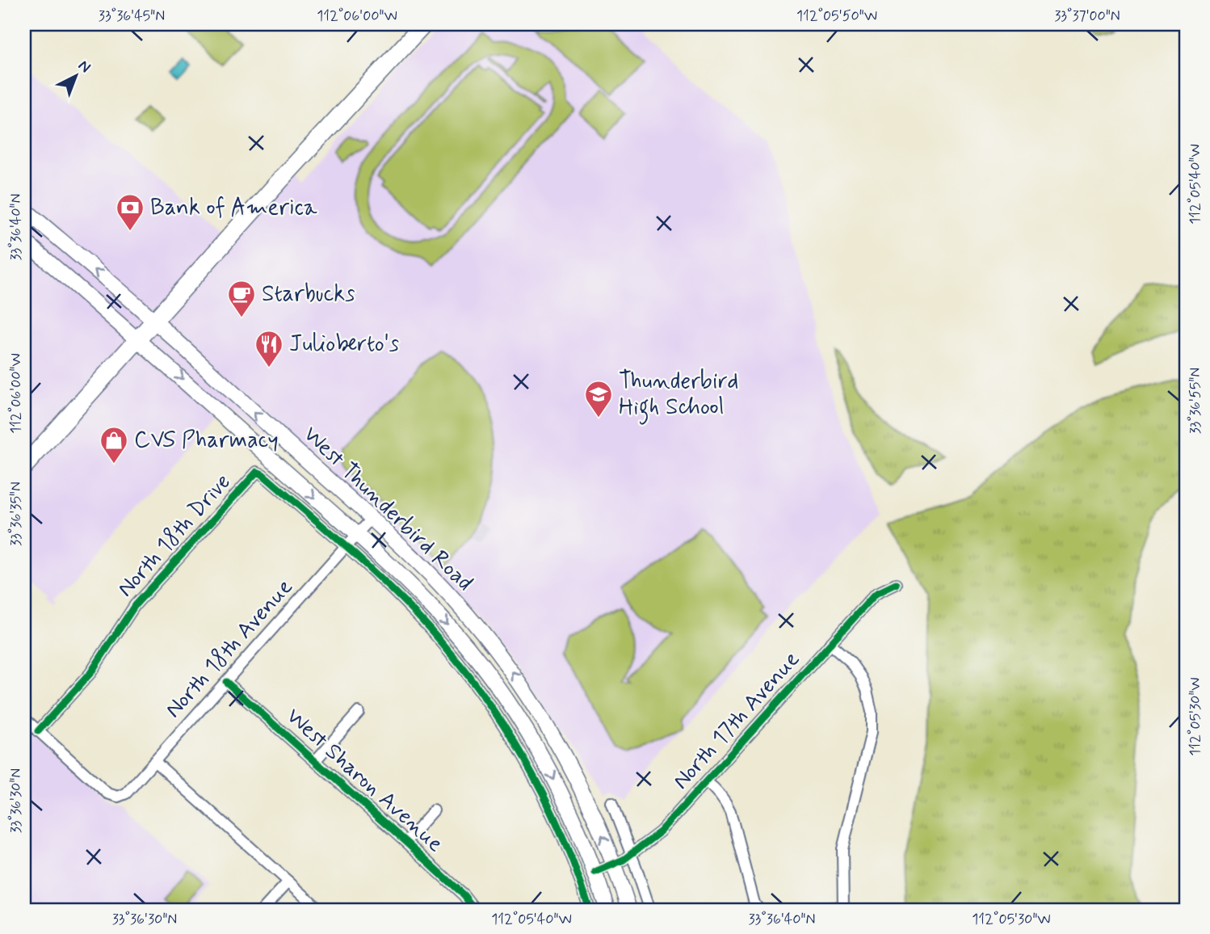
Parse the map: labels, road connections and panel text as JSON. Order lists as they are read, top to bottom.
{
  "streets": {
    "main road": ["West Thunderbird Road"],
    "street": [
      "North 18th Drive",
      "North 18th Avenue",
      "North 17th Avenue",
      "West Sharon Avenue"
    ]
  },
  "crossings": [
    ["West Thunderbird Road", "North 18th Avenue"],
    ["West Thunderbird Road", "North 17th Avenue"],
    ["North 18th Drive", "North 18th Avenue"],
    ["North 18th Avenue", "West Sharon Avenue"]
  ],
  "places": {
    "bank": ["Bank of America"],
    "cafe": ["Starbucks"],
    "restaurant": ["Julioberto's"],
    "school or university": ["Thunderbird High School"],
    "shop": ["CVS Pharmacy"]
  },
  "north": "top right",
  "coordinates": [
    "33°36'45\"N",
    "112°06'00\"W",
    "112°05'50\"W",
    "33°37'00\"N",
    "112°05'40\"W",
    "33°36'40\"N",
    "33°36'55\"N",
    "33°36'35\"N",
    "112°05'30\"W",
    "33°36'30\"N"
  ]
}
